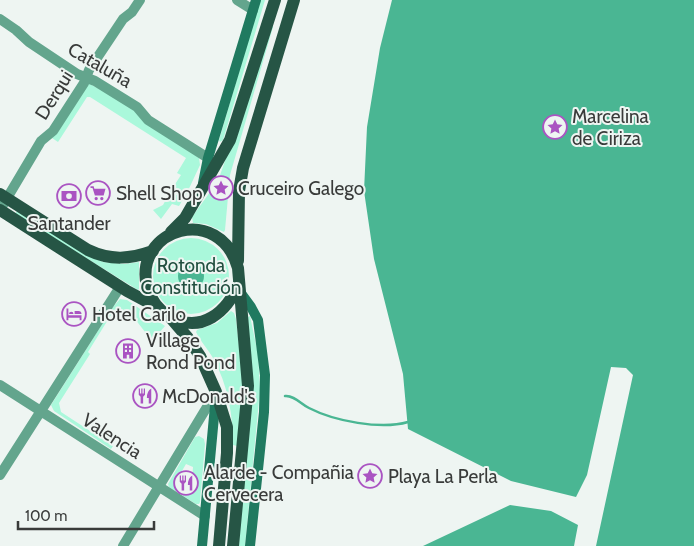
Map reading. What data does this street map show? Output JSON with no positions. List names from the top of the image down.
{
  "streets": {
    "street": ["Cataluña", "Derqui", "Valencia"]
  },
  "crossings": [
    ["Cataluña", "Derqui"]
  ],
  "parks": ["Rotonda Constitución"],
  "places": {
    "place": ["Marcelina de Ciriza", "Cruceiro Galego", "Playa La Perla"],
    "supermarket": ["Shell Shop"],
    "bank": ["Santander"],
    "hotel": ["Hotel Carilo"],
    "building": ["Village Rond Pond"],
    "restaurant": ["McDonald's", "Alarde - Compañia Cervecera"]
  },
  "scale_bar": "100 m"
}
